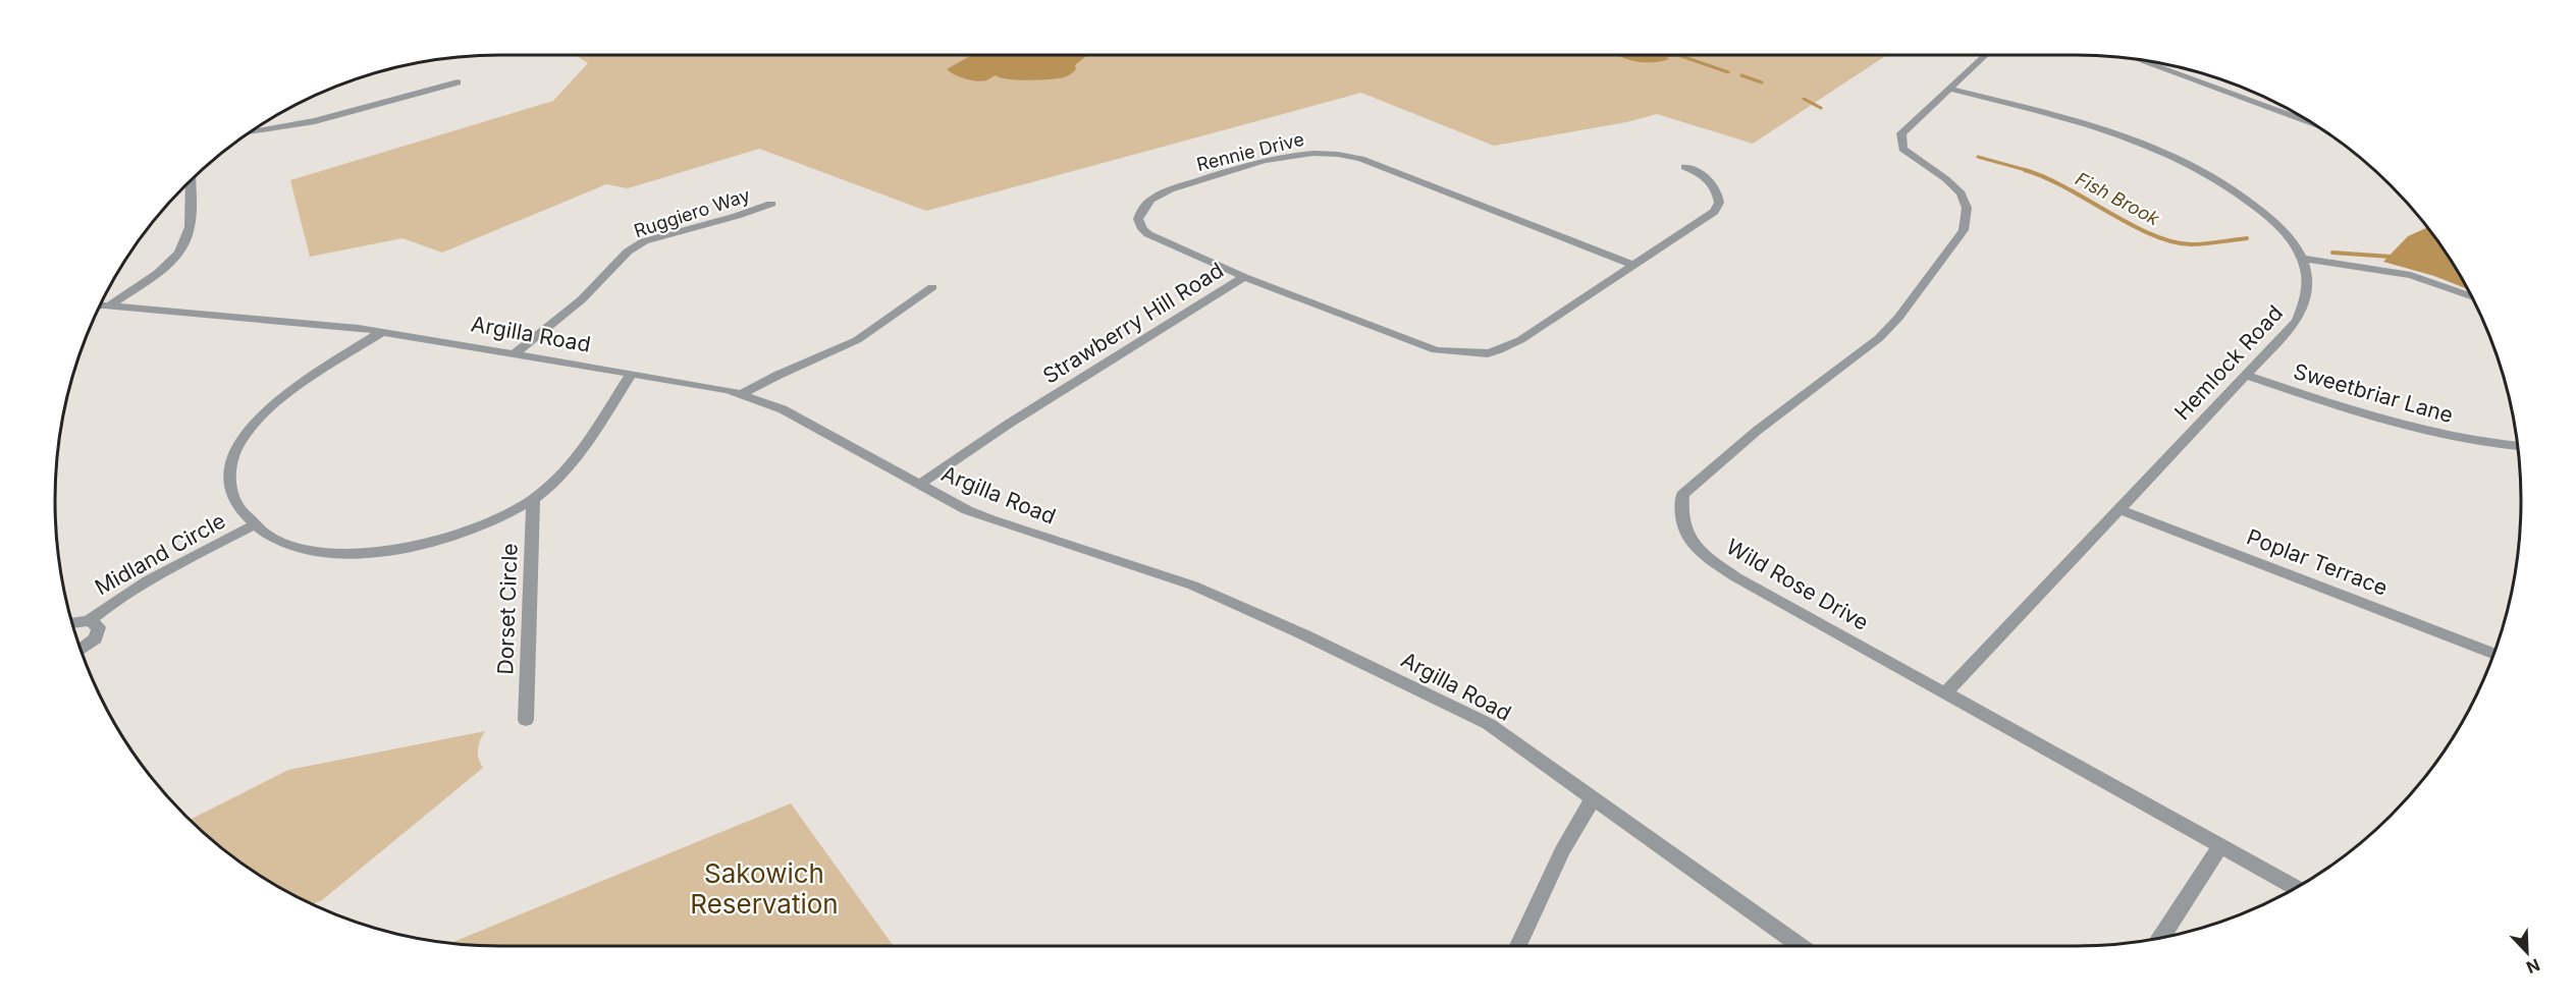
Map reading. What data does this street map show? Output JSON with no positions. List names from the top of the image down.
{
  "streets": {
    "street": [
      "Rennie Drive",
      "Ruggiero Way",
      "Strawberry Hill Road",
      "Argilla Road",
      "Hemlock Road",
      "Sweetbriar Lane",
      "Midland Circle",
      "Poplar Terrace",
      "Wild Rose Drive",
      "Dorset Circle"
    ]
  },
  "crossings": [
    ["Rennie Drive", "Strawberry Hill Road"],
    ["Ruggiero Way", "Argilla Road"],
    ["Strawberry Hill Road", "Argilla Road"],
    ["Hemlock Road", "Sweetbriar Lane"],
    ["Hemlock Road", "Poplar Terrace"],
    ["Hemlock Road", "Wild Rose Drive"]
  ],
  "water": ["Fish Brook"],
  "parks": ["Sakowich Reservation"],
  "north": "bottom right"
}
